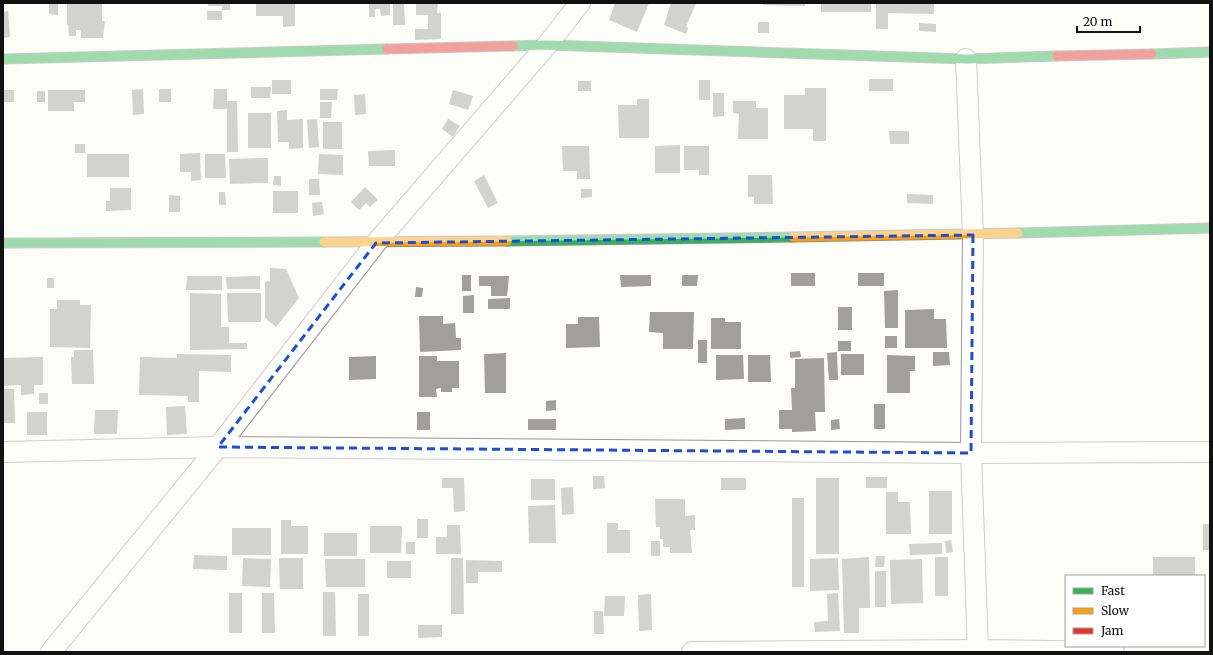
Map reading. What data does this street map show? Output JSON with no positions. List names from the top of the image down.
{
  "legend": ["Fast", "Slow", "Jam"],
  "scale_bar": "20 m"
}
